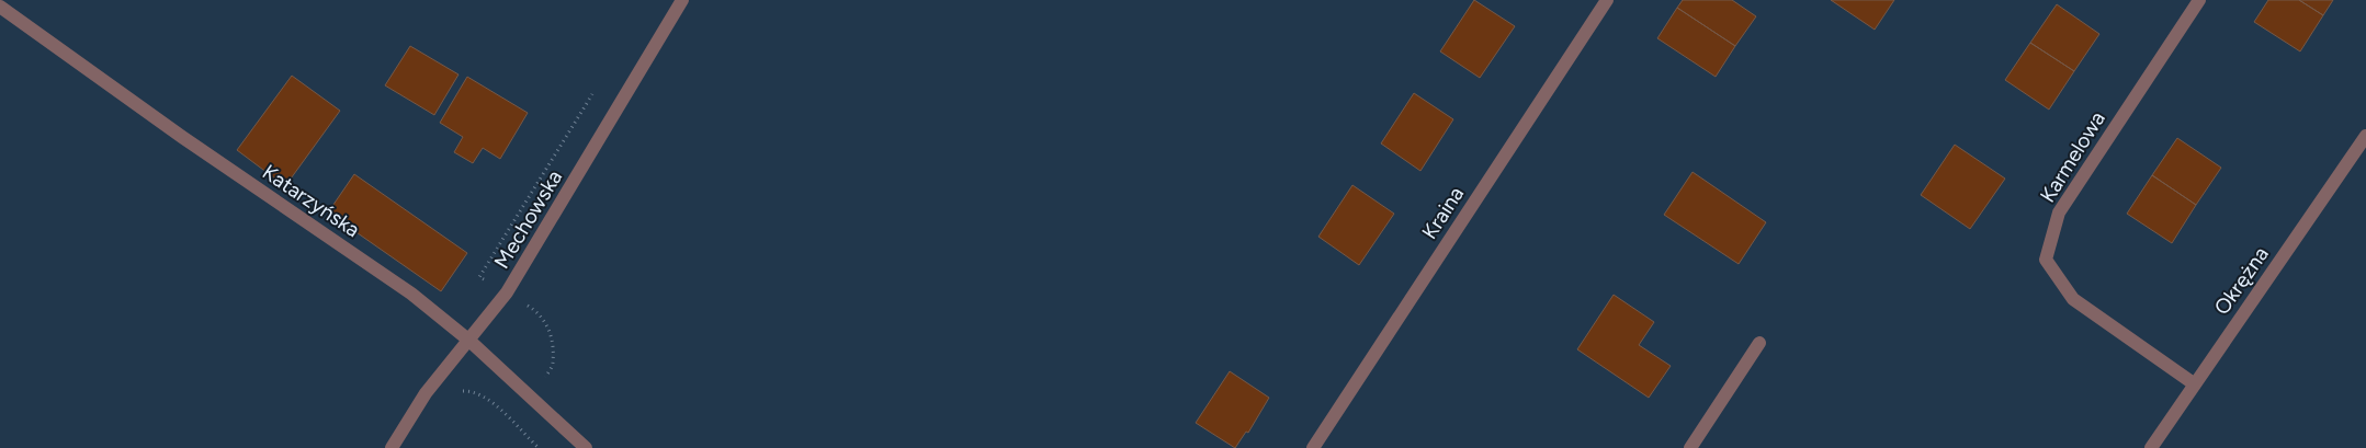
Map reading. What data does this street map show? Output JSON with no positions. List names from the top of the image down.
{
  "streets": {
    "street": [
      "Karmelowa",
      "Katarzyńska",
      "Kraina",
      "Mechowska",
      "Okrężna"
    ]
  },
  "crossings": [
    ["Karmelowa", "Okrężna"],
    ["Katarzyńska", "Mechowska"]
  ]
}
